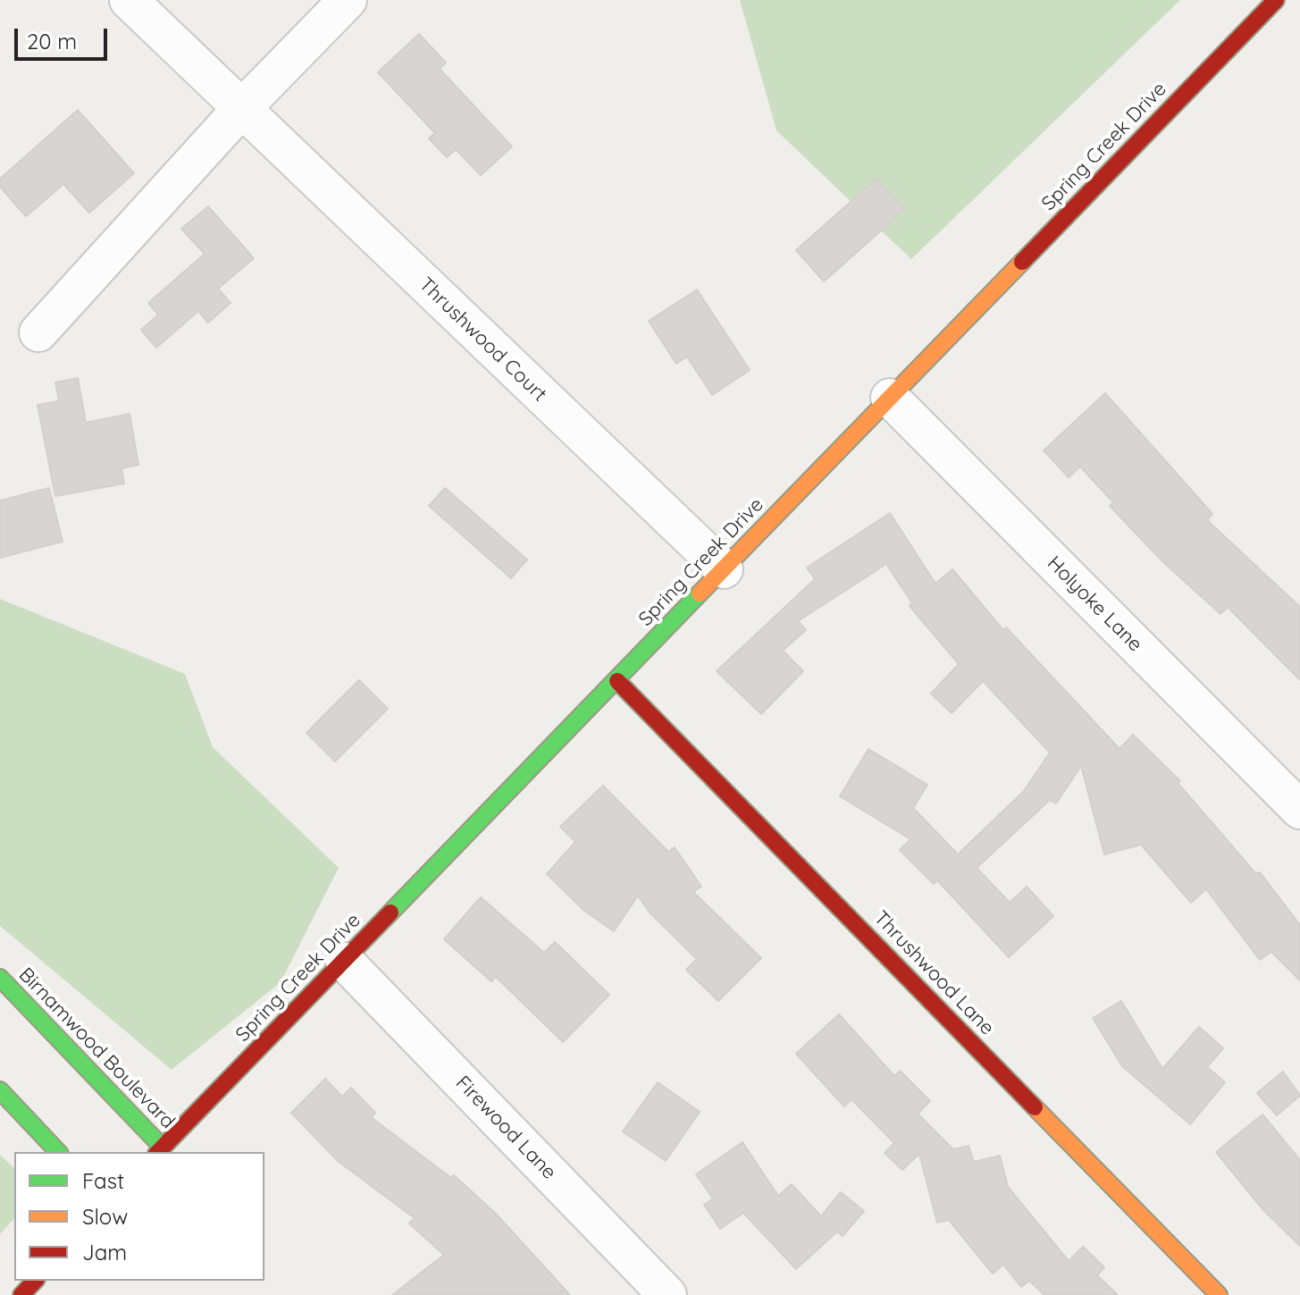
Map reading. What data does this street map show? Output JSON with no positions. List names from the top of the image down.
{
  "streets": {
    "street": [
      "Spring Creek Drive",
      "Thrushwood Court",
      "Holyoke Lane",
      "Thrushwood Lane",
      "Birnamwood Boulevard",
      "Firewood Lane"
    ]
  },
  "crossings": [
    ["Spring Creek Drive", "Thrushwood Court"],
    ["Spring Creek Drive", "Holyoke Lane"],
    ["Spring Creek Drive", "Thrushwood Lane"],
    ["Spring Creek Drive", "Birnamwood Boulevard"],
    ["Spring Creek Drive", "Firewood Lane"]
  ],
  "legend": ["Fast", "Slow", "Jam"],
  "scale_bar": "20 m"
}
